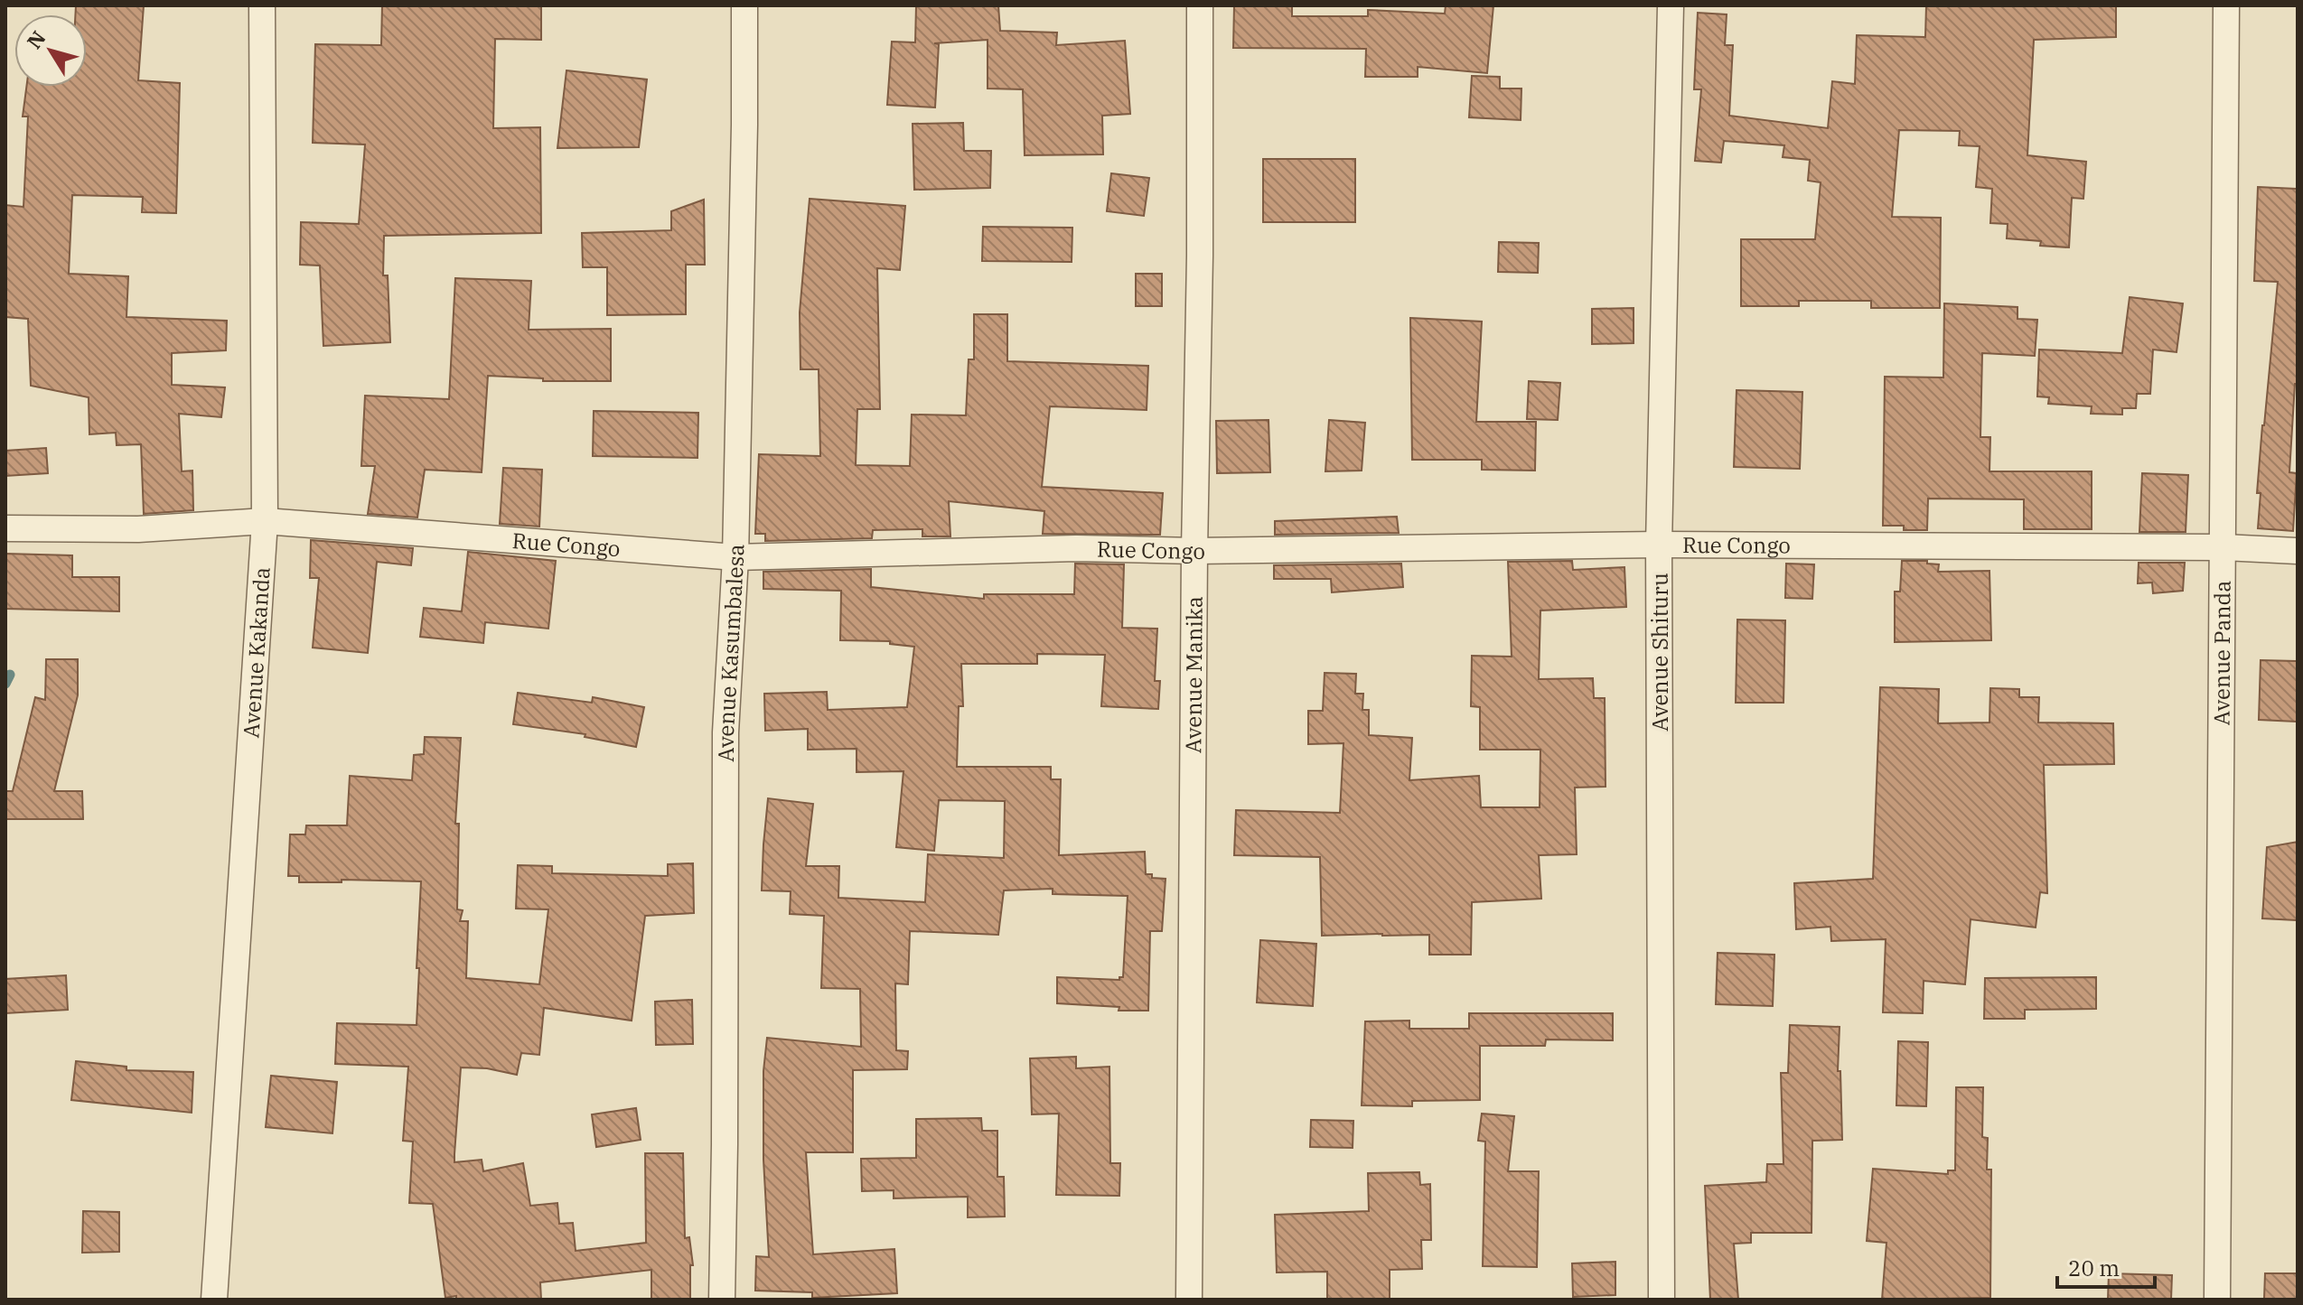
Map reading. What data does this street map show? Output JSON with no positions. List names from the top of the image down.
{
  "streets": {
    "street": [
      "Rue Congo",
      "Avenue Kasumbalesa",
      "Avenue Shituru",
      "Avenue Kakanda",
      "Avenue Panda",
      "Avenue Manika"
    ]
  },
  "crossings": [
    ["Rue Congo", "Avenue Kasumbalesa"],
    ["Rue Congo", "Avenue Shituru"],
    ["Rue Congo", "Avenue Kakanda"],
    ["Rue Congo", "Avenue Panda"],
    ["Rue Congo", "Avenue Manika"]
  ],
  "scale_bar": "20 m",
  "north": "top left"
}
